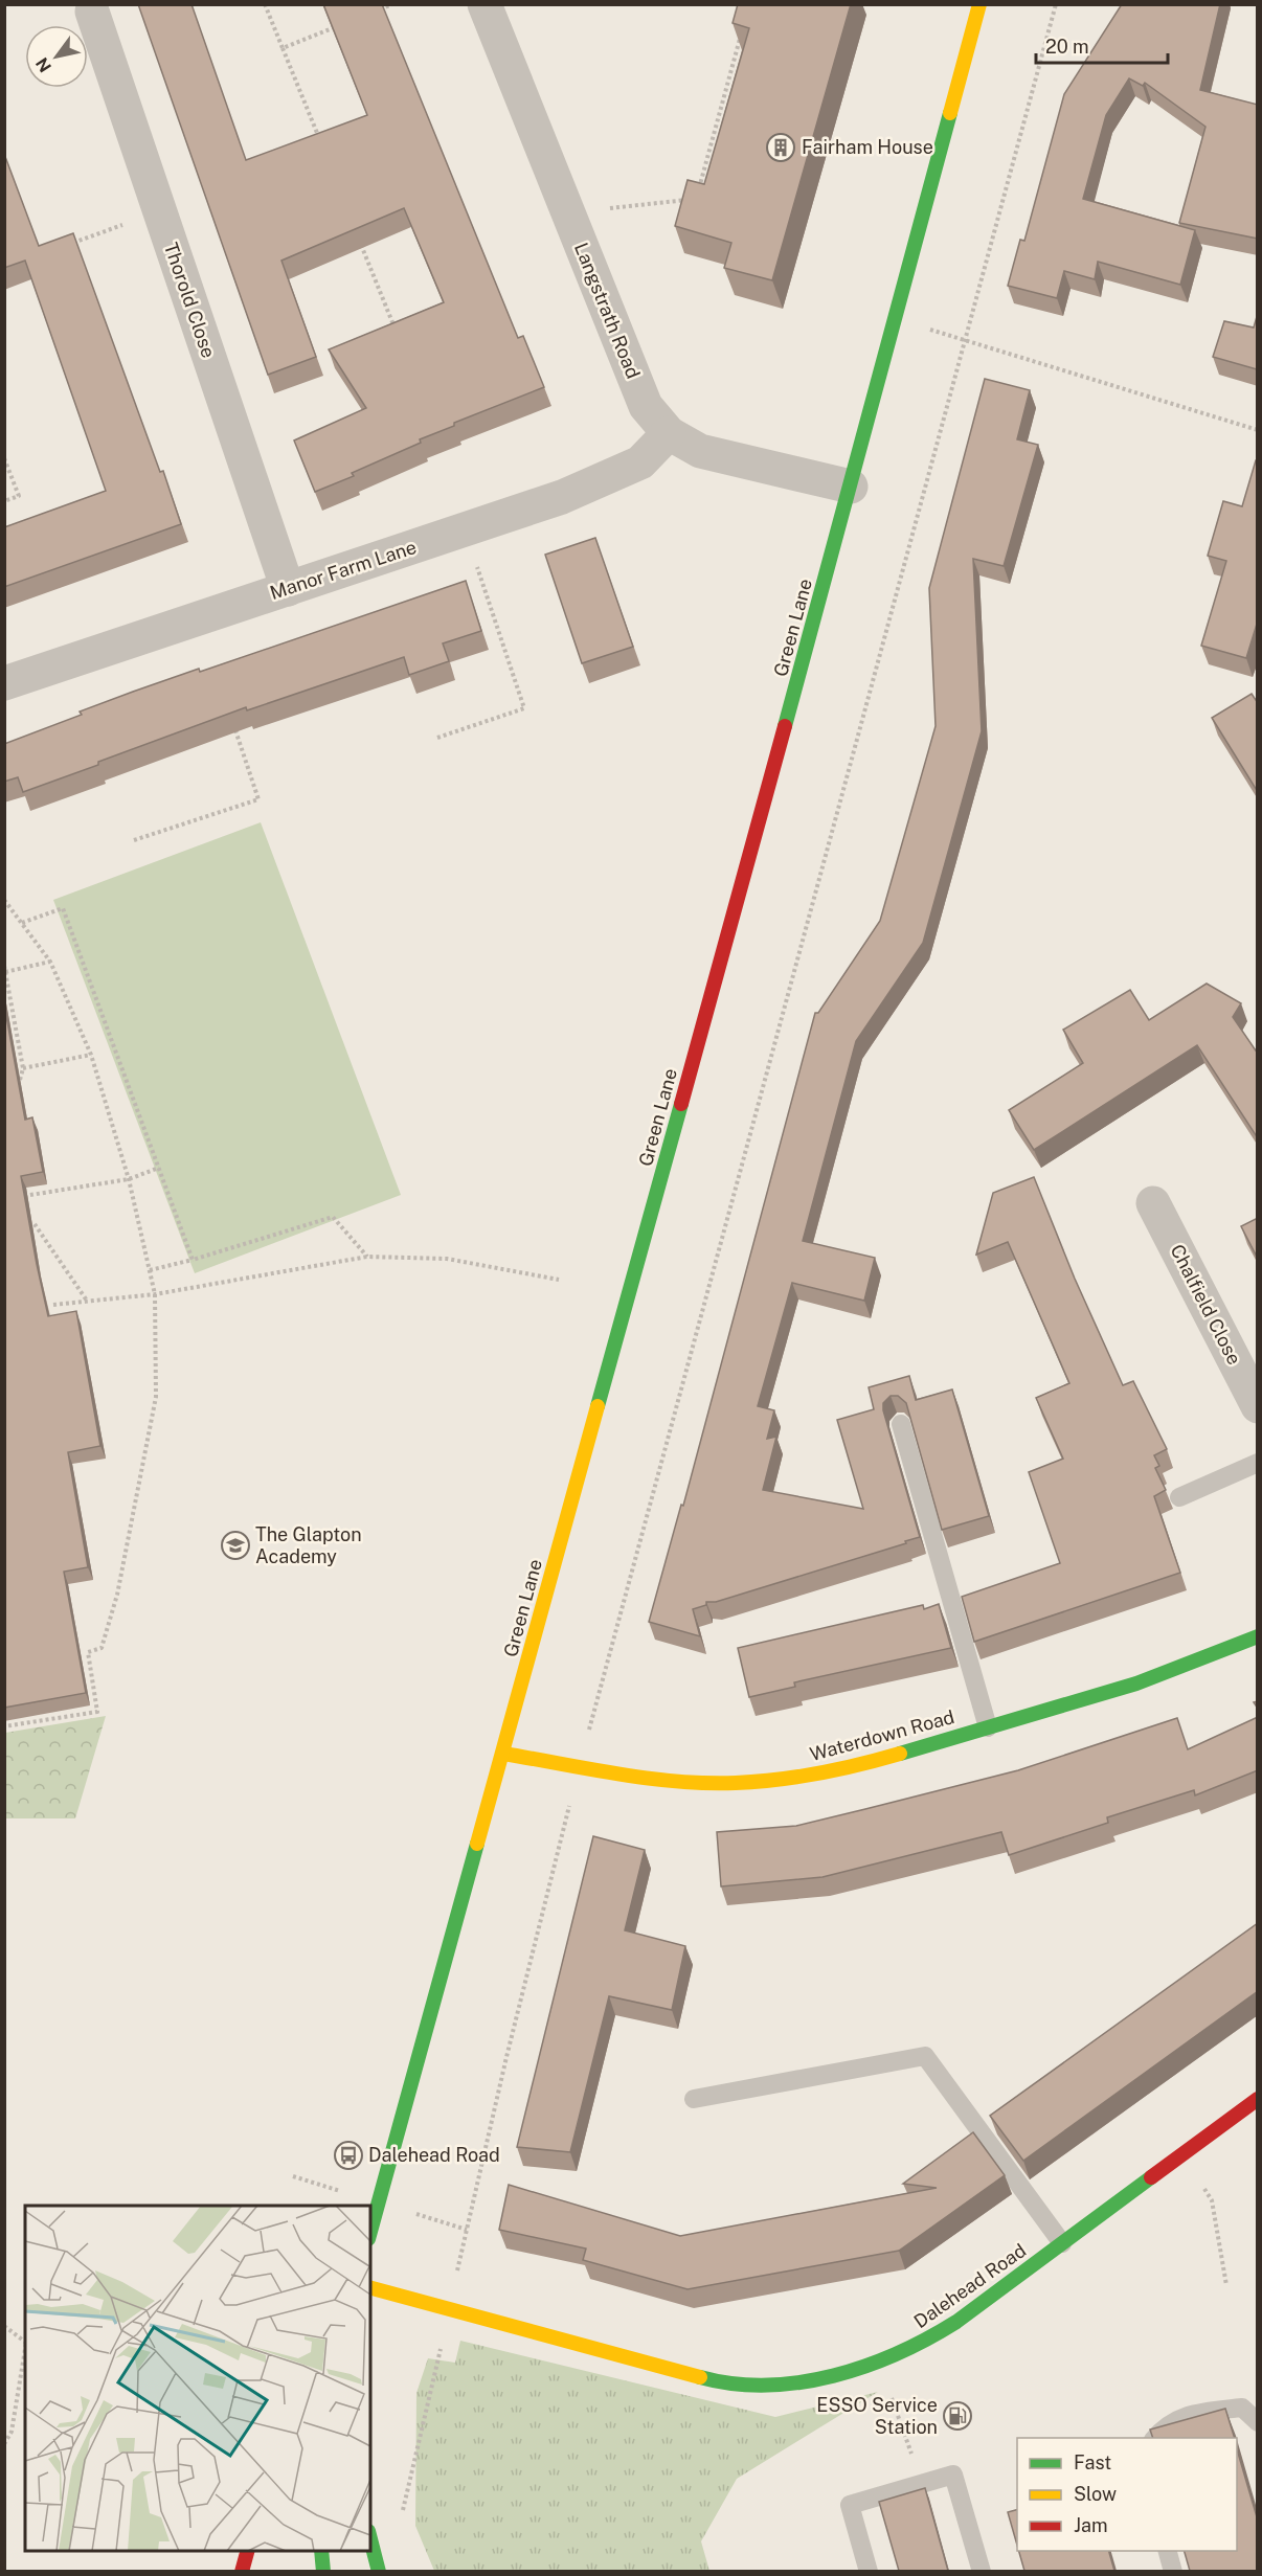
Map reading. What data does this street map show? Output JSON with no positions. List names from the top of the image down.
{
  "streets": {
    "street": [
      "Thorold Close",
      "Langstrath Road",
      "Manor Farm Lane",
      "Green Lane",
      "Chalfield Close",
      "Waterdown Road",
      "Dalehead Road"
    ]
  },
  "crossings": [
    ["Thorold Close", "Manor Farm Lane"],
    ["Langstrath Road", "Manor Farm Lane"],
    ["Langstrath Road", "Green Lane"],
    ["Green Lane", "Waterdown Road"]
  ],
  "places": {
    "building": ["Fairham House"],
    "school or university": ["The Glapton Academy"],
    "bus stop": ["Dalehead Road"],
    "fuel station": ["ESSO Service Station"]
  },
  "legend": ["Fast", "Slow", "Jam"],
  "scale_bar": "20 m",
  "north": "bottom left"
}
